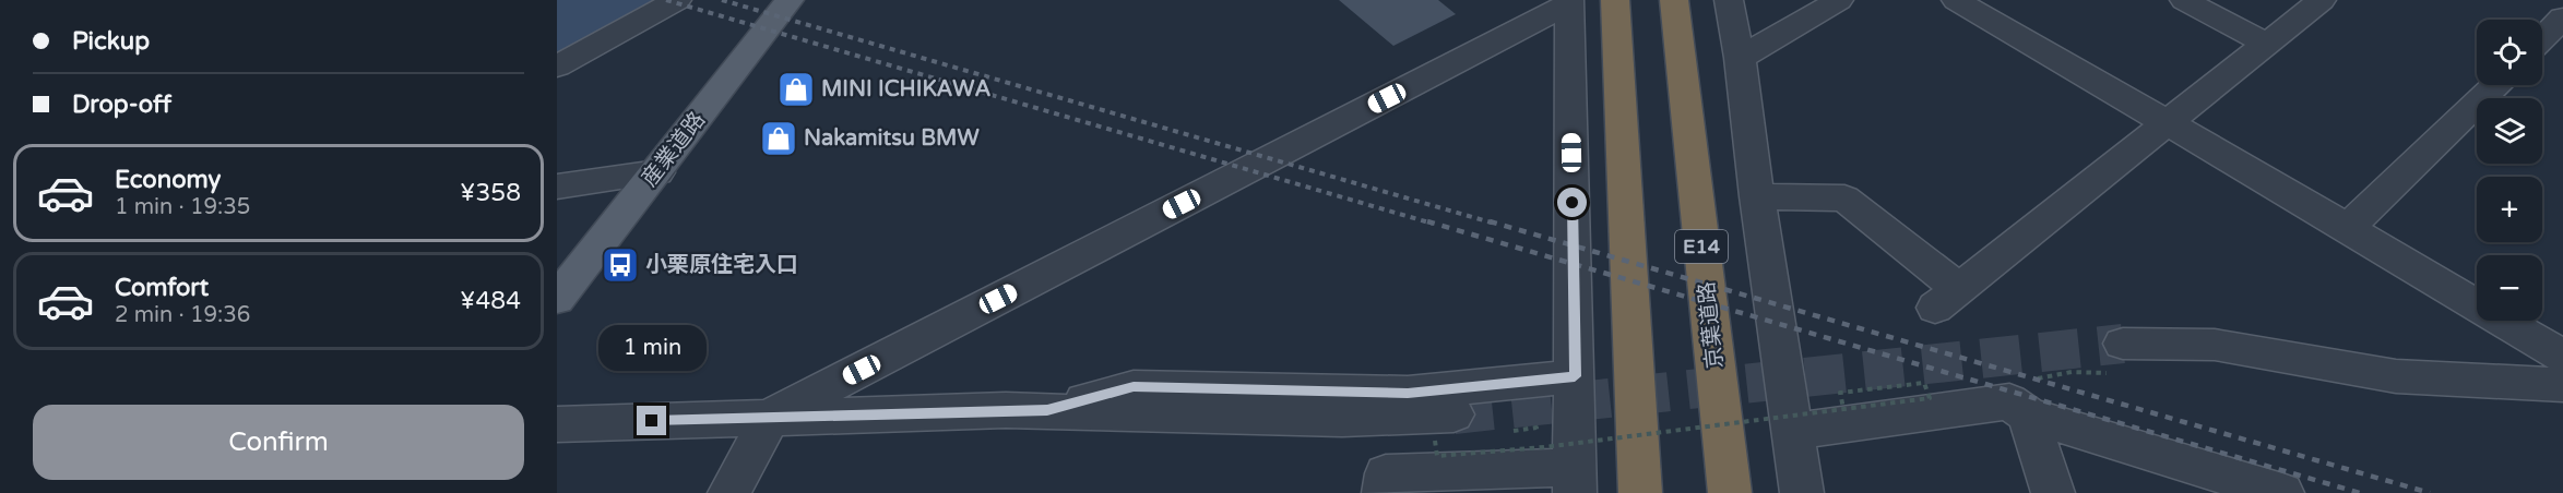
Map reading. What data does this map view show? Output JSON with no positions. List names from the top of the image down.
{
  "streets": {
    "highway": ["E14", "京葉道路"],
    "main road": ["産業道路"]
  },
  "places": {
    "shop": ["MINI ICHIKAWA", "Nakamitsu BMW"],
    "bus stop": ["小栗原住宅入口"]
  },
  "page": {
    "banner": ["Pickup", "Drop-off"],
    "map_buttons": ["+", "−"],
    "list": [
      {
        "name": "Economy",
        "note": "1 min · 19:35",
        "value": "¥358"
      },
      {
        "name": "Comfort",
        "note": "2 min · 19:36",
        "value": "¥484"
      }
    ],
    "bubble": "1 min",
    "buttons": "Confirm"
  }
}
